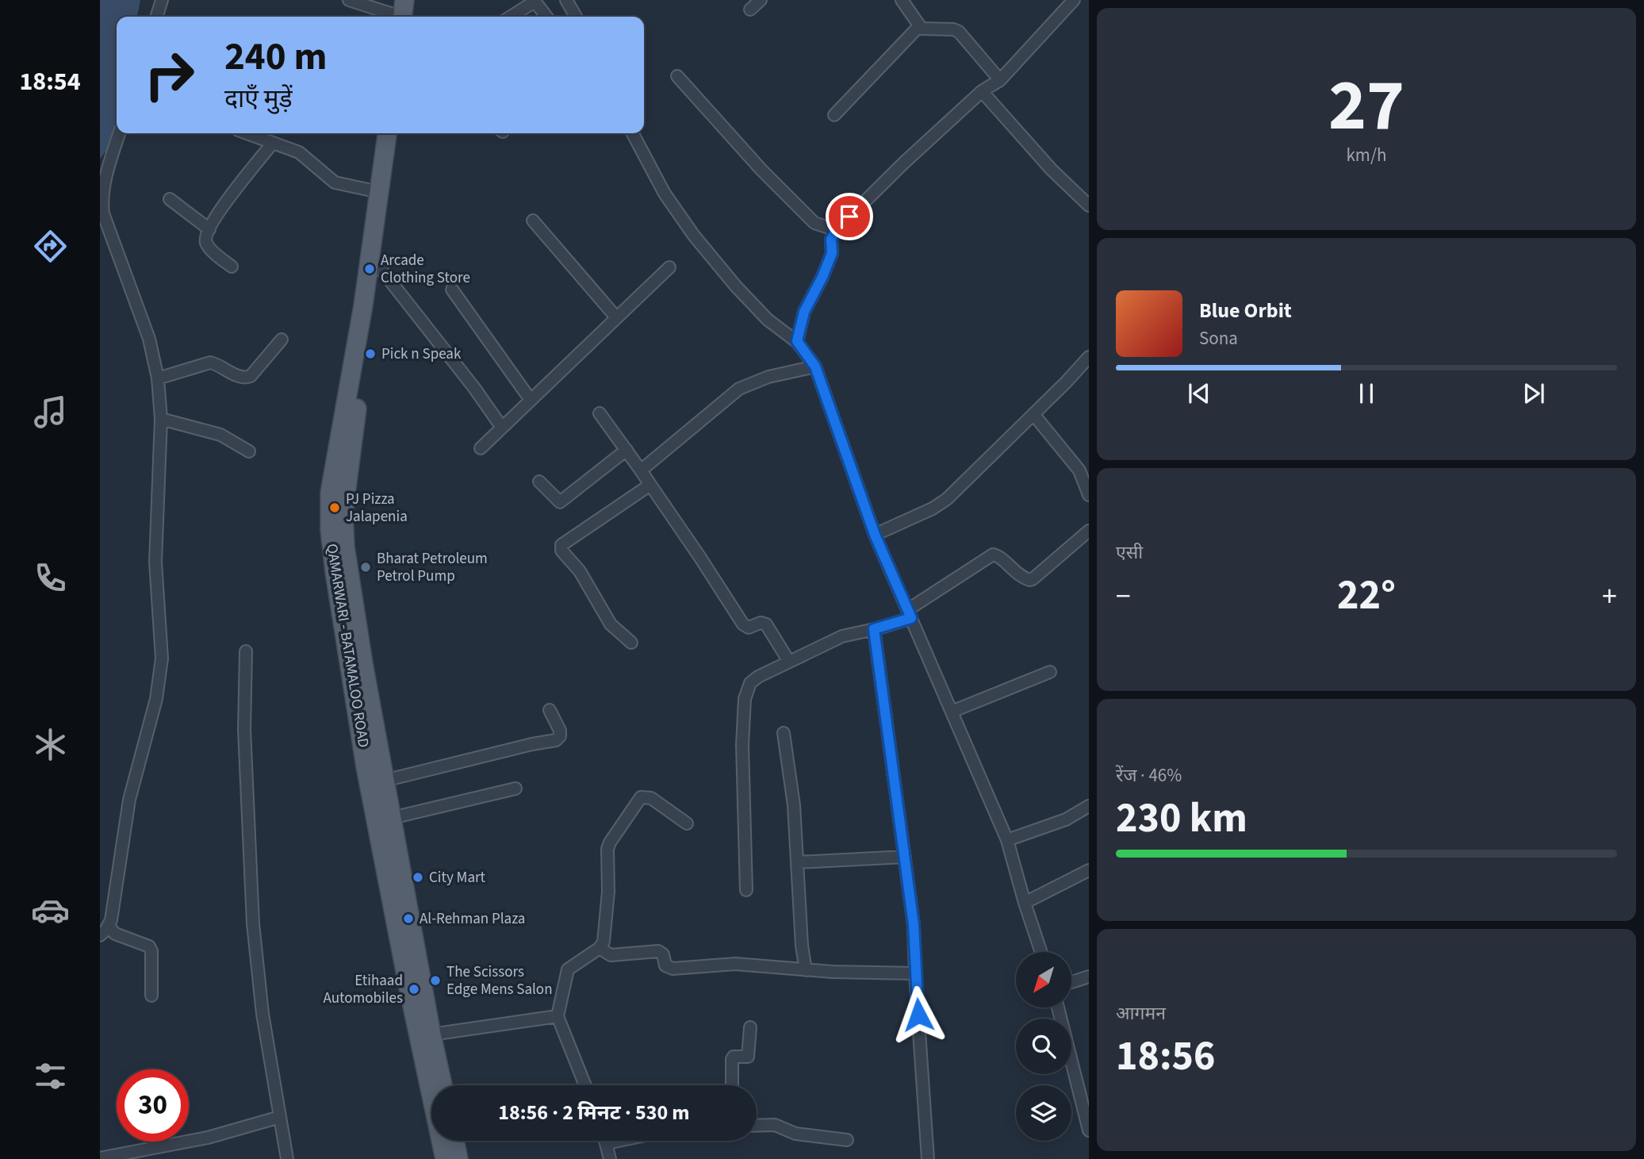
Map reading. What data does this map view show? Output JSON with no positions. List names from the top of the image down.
{
  "streets": {
    "main road": ["QAMARWARI - BATAMALOO ROAD"]
  },
  "places": [
    "Arcade Clothing Store",
    "Pick n Speak",
    "PJ Pizza Jalapenia",
    "Bharat Petroleum Petrol Pump",
    "City Mart",
    "Al-Rehman Plaza",
    "The Scissors Edge Mens Salon",
    "Etihaad Automobiles"
  ],
  "north": "bottom left",
  "page": {
    "tabs": "18:54",
    "tile": [
      ["27", "km/h"],
      "एसी",
      ["रेंज · 46%", "230 km"],
      ["आगमन", "18:56"]
    ],
    "turn": ["240 m", "दाएँ मुड़ें"],
    "song": ["Blue Orbit", "Sona"],
    "heat": ["−", "22°", "+"],
    "limit": "30",
    "trip": "18:56 · 2 मिनट · 530 m"
  }
}
